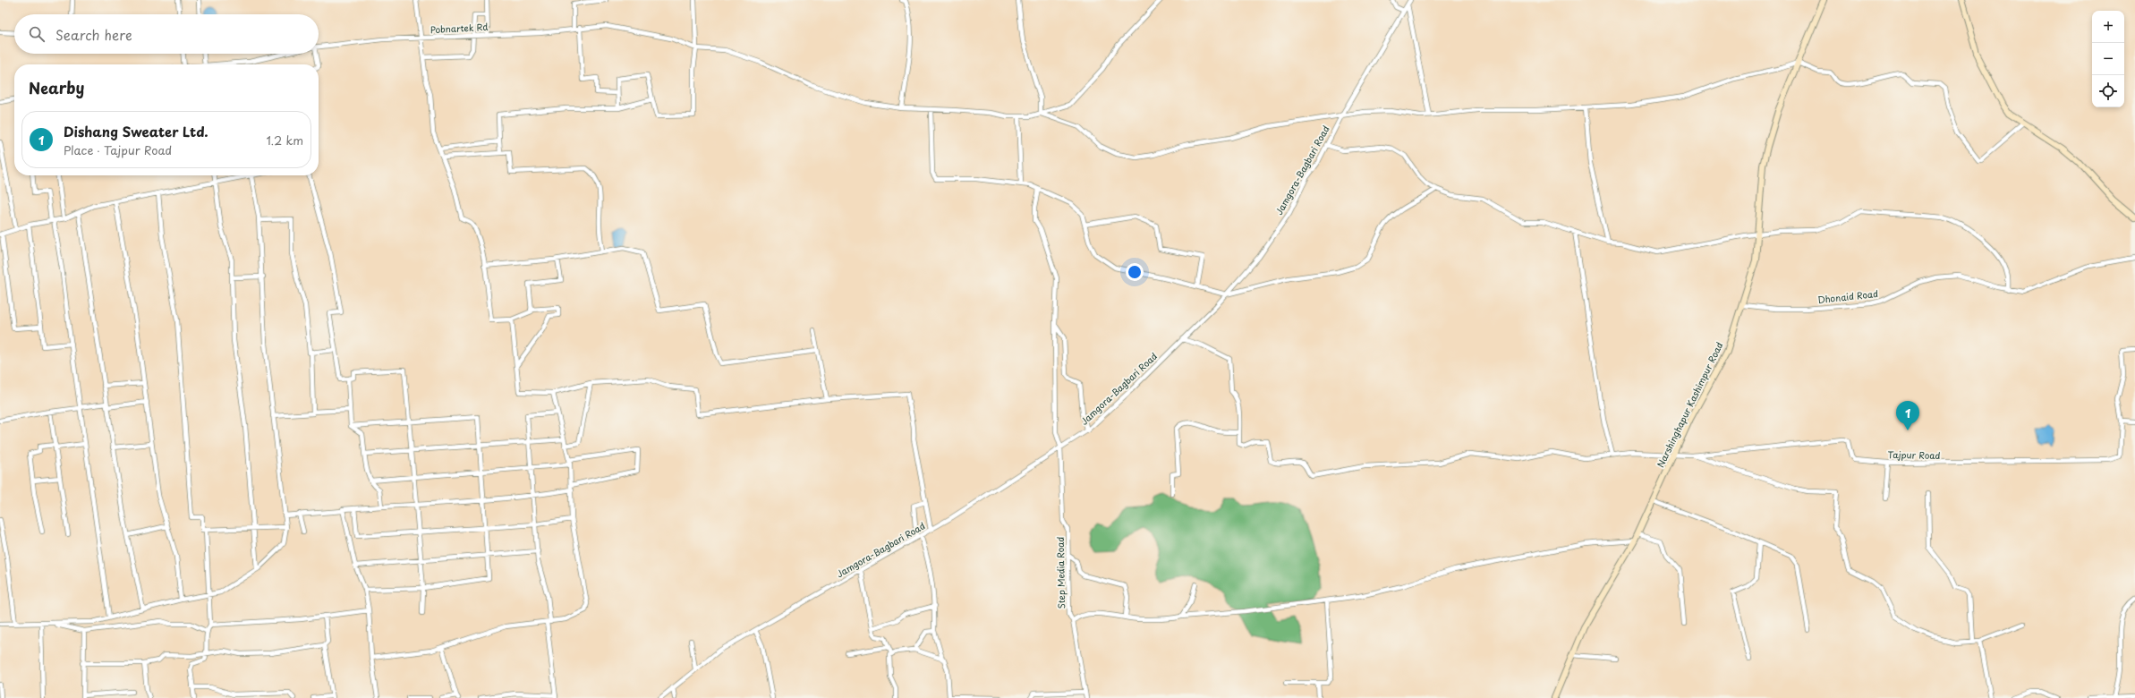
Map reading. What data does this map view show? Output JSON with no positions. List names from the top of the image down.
{
  "streets": {
    "street": [
      "Pobnartek Rd",
      "Jamgora-Bagbari Road",
      "Dhonaid Road",
      "Narshinghapur Kashimpur Road",
      "Tajpur Road",
      "Step Media Road"
    ]
  },
  "crossings": [
    ["Jamgora-Bagbari Road", "Step Media Road"],
    ["Dhonaid Road", "Narshinghapur Kashimpur Road"],
    ["Narshinghapur Kashimpur Road", "Tajpur Road"]
  ],
  "page": {
    "map_buttons": ["+", "−"],
    "search": "Search here",
    "heading": "Nearby",
    "list": [
      {
        "mark": "1",
        "name": "Dishang Sweater Ltd.",
        "note": "Place · Tajpur Road",
        "value": "1.2 km"
      }
    ],
    "pins": "1"
  }
}
